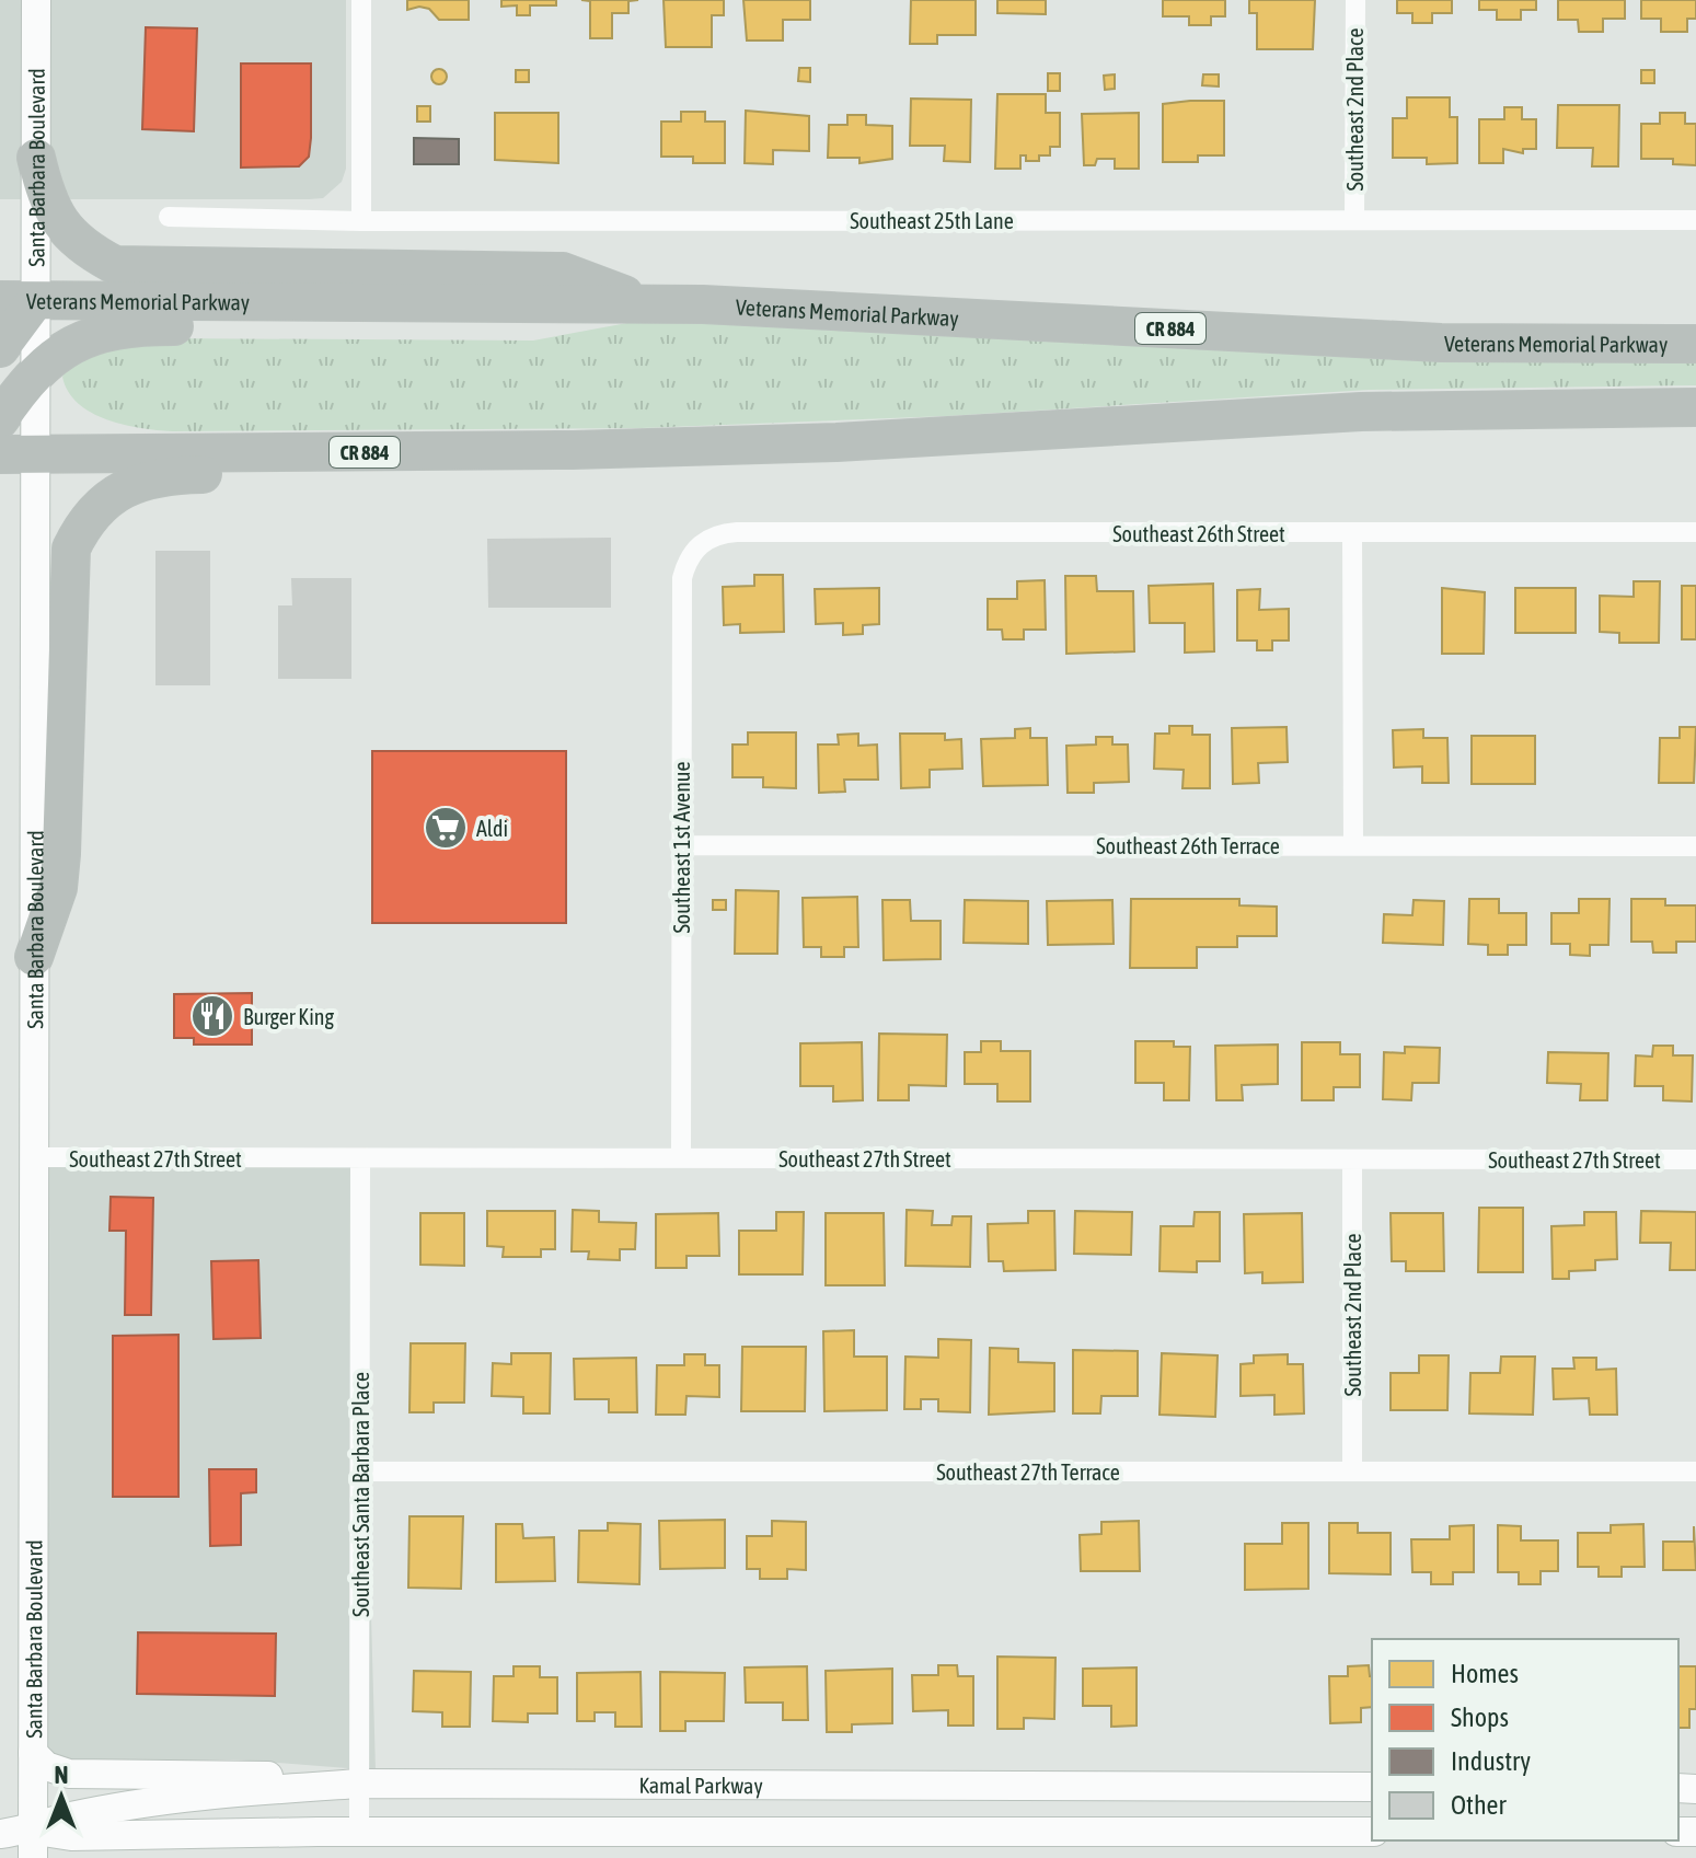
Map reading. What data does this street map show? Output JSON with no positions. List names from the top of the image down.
{
  "streets": {
    "highway": ["Veterans Memorial Parkway", "CR 884"],
    "street": [
      "Southeast 2nd Place",
      "Santa Barbara Boulevard",
      "Southeast 25th Lane",
      "Southeast 26th Street",
      "Southeast 26th Terrace",
      "Southeast 1st Avenue",
      "Southeast 27th Street",
      "Southeast 27th Terrace",
      "Southeast Santa Barbara Place",
      "Kamal Parkway"
    ]
  },
  "crossings": [
    ["Southeast 2nd Place", "Southeast 25th Lane"],
    ["Southeast 2nd Place", "Southeast 27th Street"],
    ["Southeast 2nd Place", "Southeast 27th Terrace"],
    ["Santa Barbara Boulevard", "Veterans Memorial Parkway"],
    ["Santa Barbara Boulevard", "CR 884"],
    ["Santa Barbara Boulevard", "Southeast 27th Street"],
    ["Santa Barbara Boulevard", "Kamal Parkway"],
    ["Southeast 26th Street", "Southeast 1st Avenue"],
    ["Southeast 26th Terrace", "Southeast 1st Avenue"],
    ["Southeast 1st Avenue", "Southeast 27th Street"],
    ["Southeast 27th Street", "Southeast Santa Barbara Place"],
    ["Southeast 27th Terrace", "Southeast Santa Barbara Place"],
    ["Southeast Santa Barbara Place", "Kamal Parkway"]
  ],
  "places": {
    "supermarket": ["Aldi"],
    "restaurant": ["Burger King"]
  },
  "legend": [
    "Homes",
    "Shops",
    "Industry",
    "Other"
  ],
  "north": "top"
}
